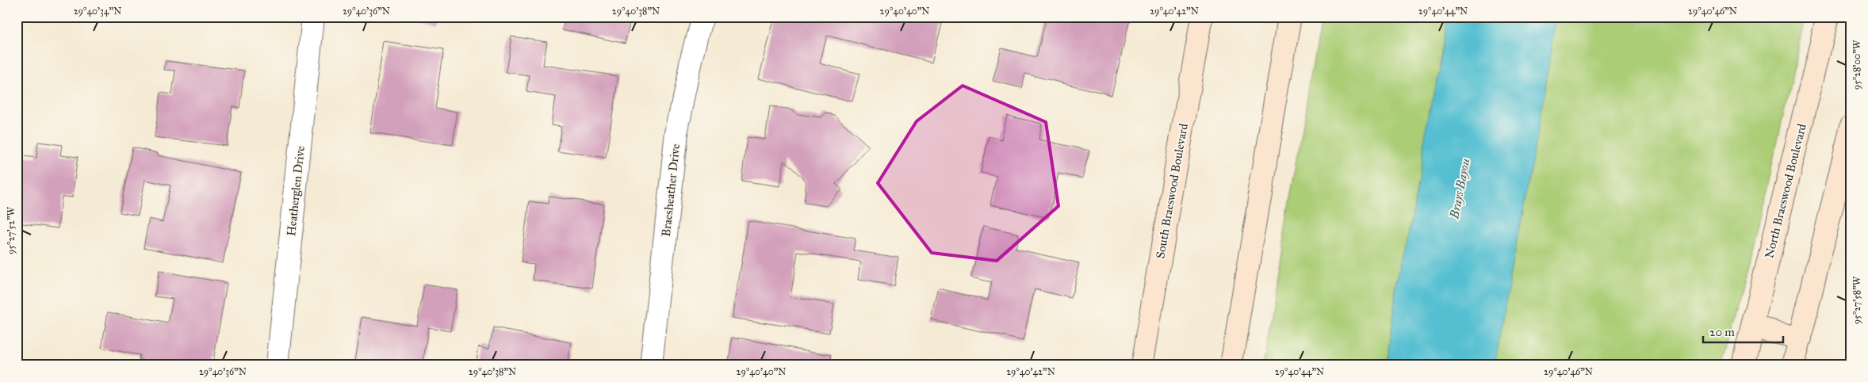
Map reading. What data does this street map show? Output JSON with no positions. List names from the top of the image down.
{
  "streets": {
    "main road": ["South Braeswood Boulevard", "North Braeswood Boulevard"],
    "street": ["Braesheather Drive", "Heatherglen Drive"]
  },
  "water": ["Brays Bayou"],
  "scale_bar": "20 m",
  "coordinates": [
    "29°40'34\"N",
    "29°40'36\"N",
    "29°40'38\"N",
    "29°40'40\"N",
    "29°40'42\"N",
    "29°40'44\"N",
    "29°40'46\"N",
    "95°28'00\"W",
    "95°27'52\"W",
    "95°27'58\"W"
  ]
}
